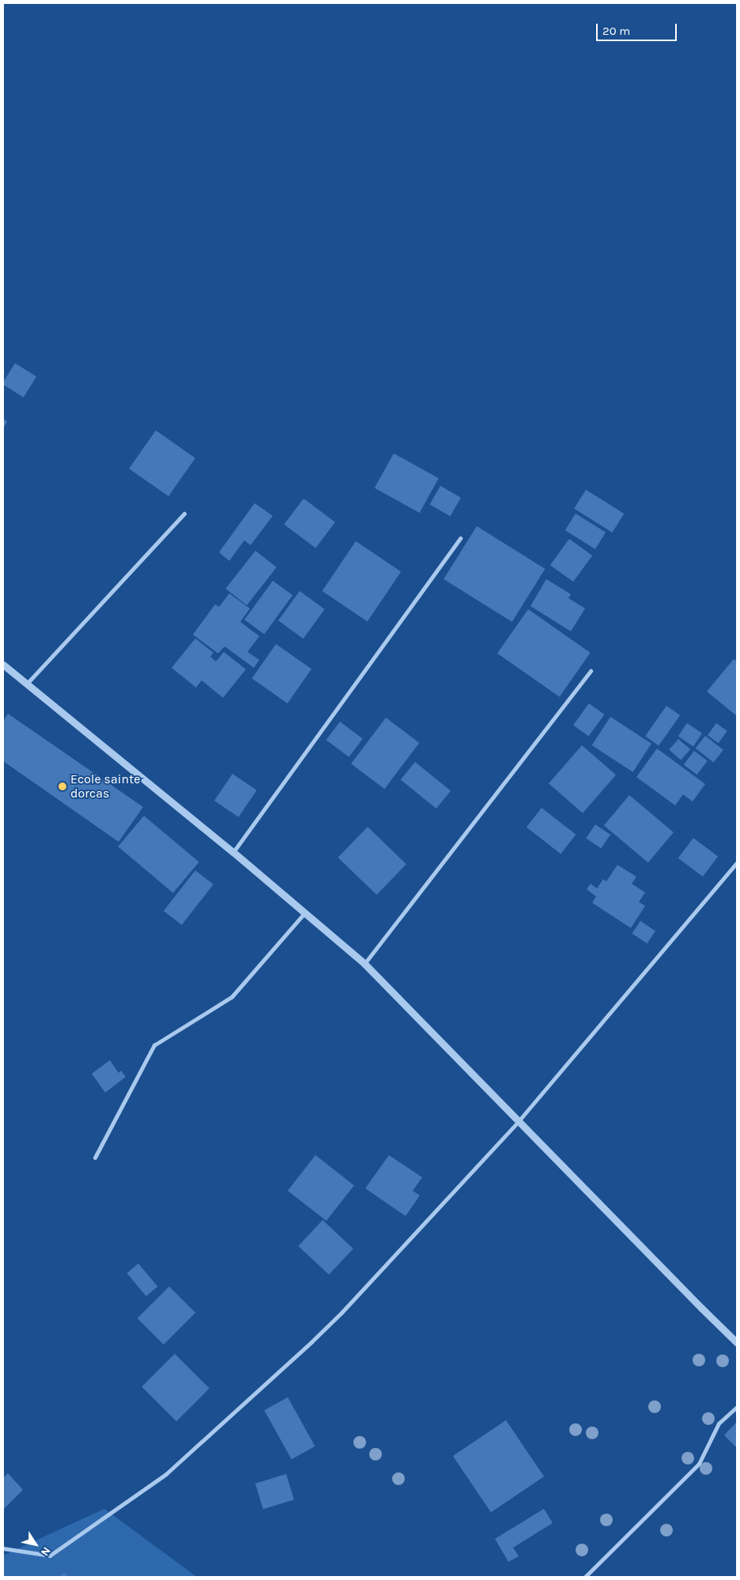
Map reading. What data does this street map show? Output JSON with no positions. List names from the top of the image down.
{
  "places": ["Ecole sainte dorcas"],
  "scale_bar": "20 m",
  "north": "bottom right"
}
